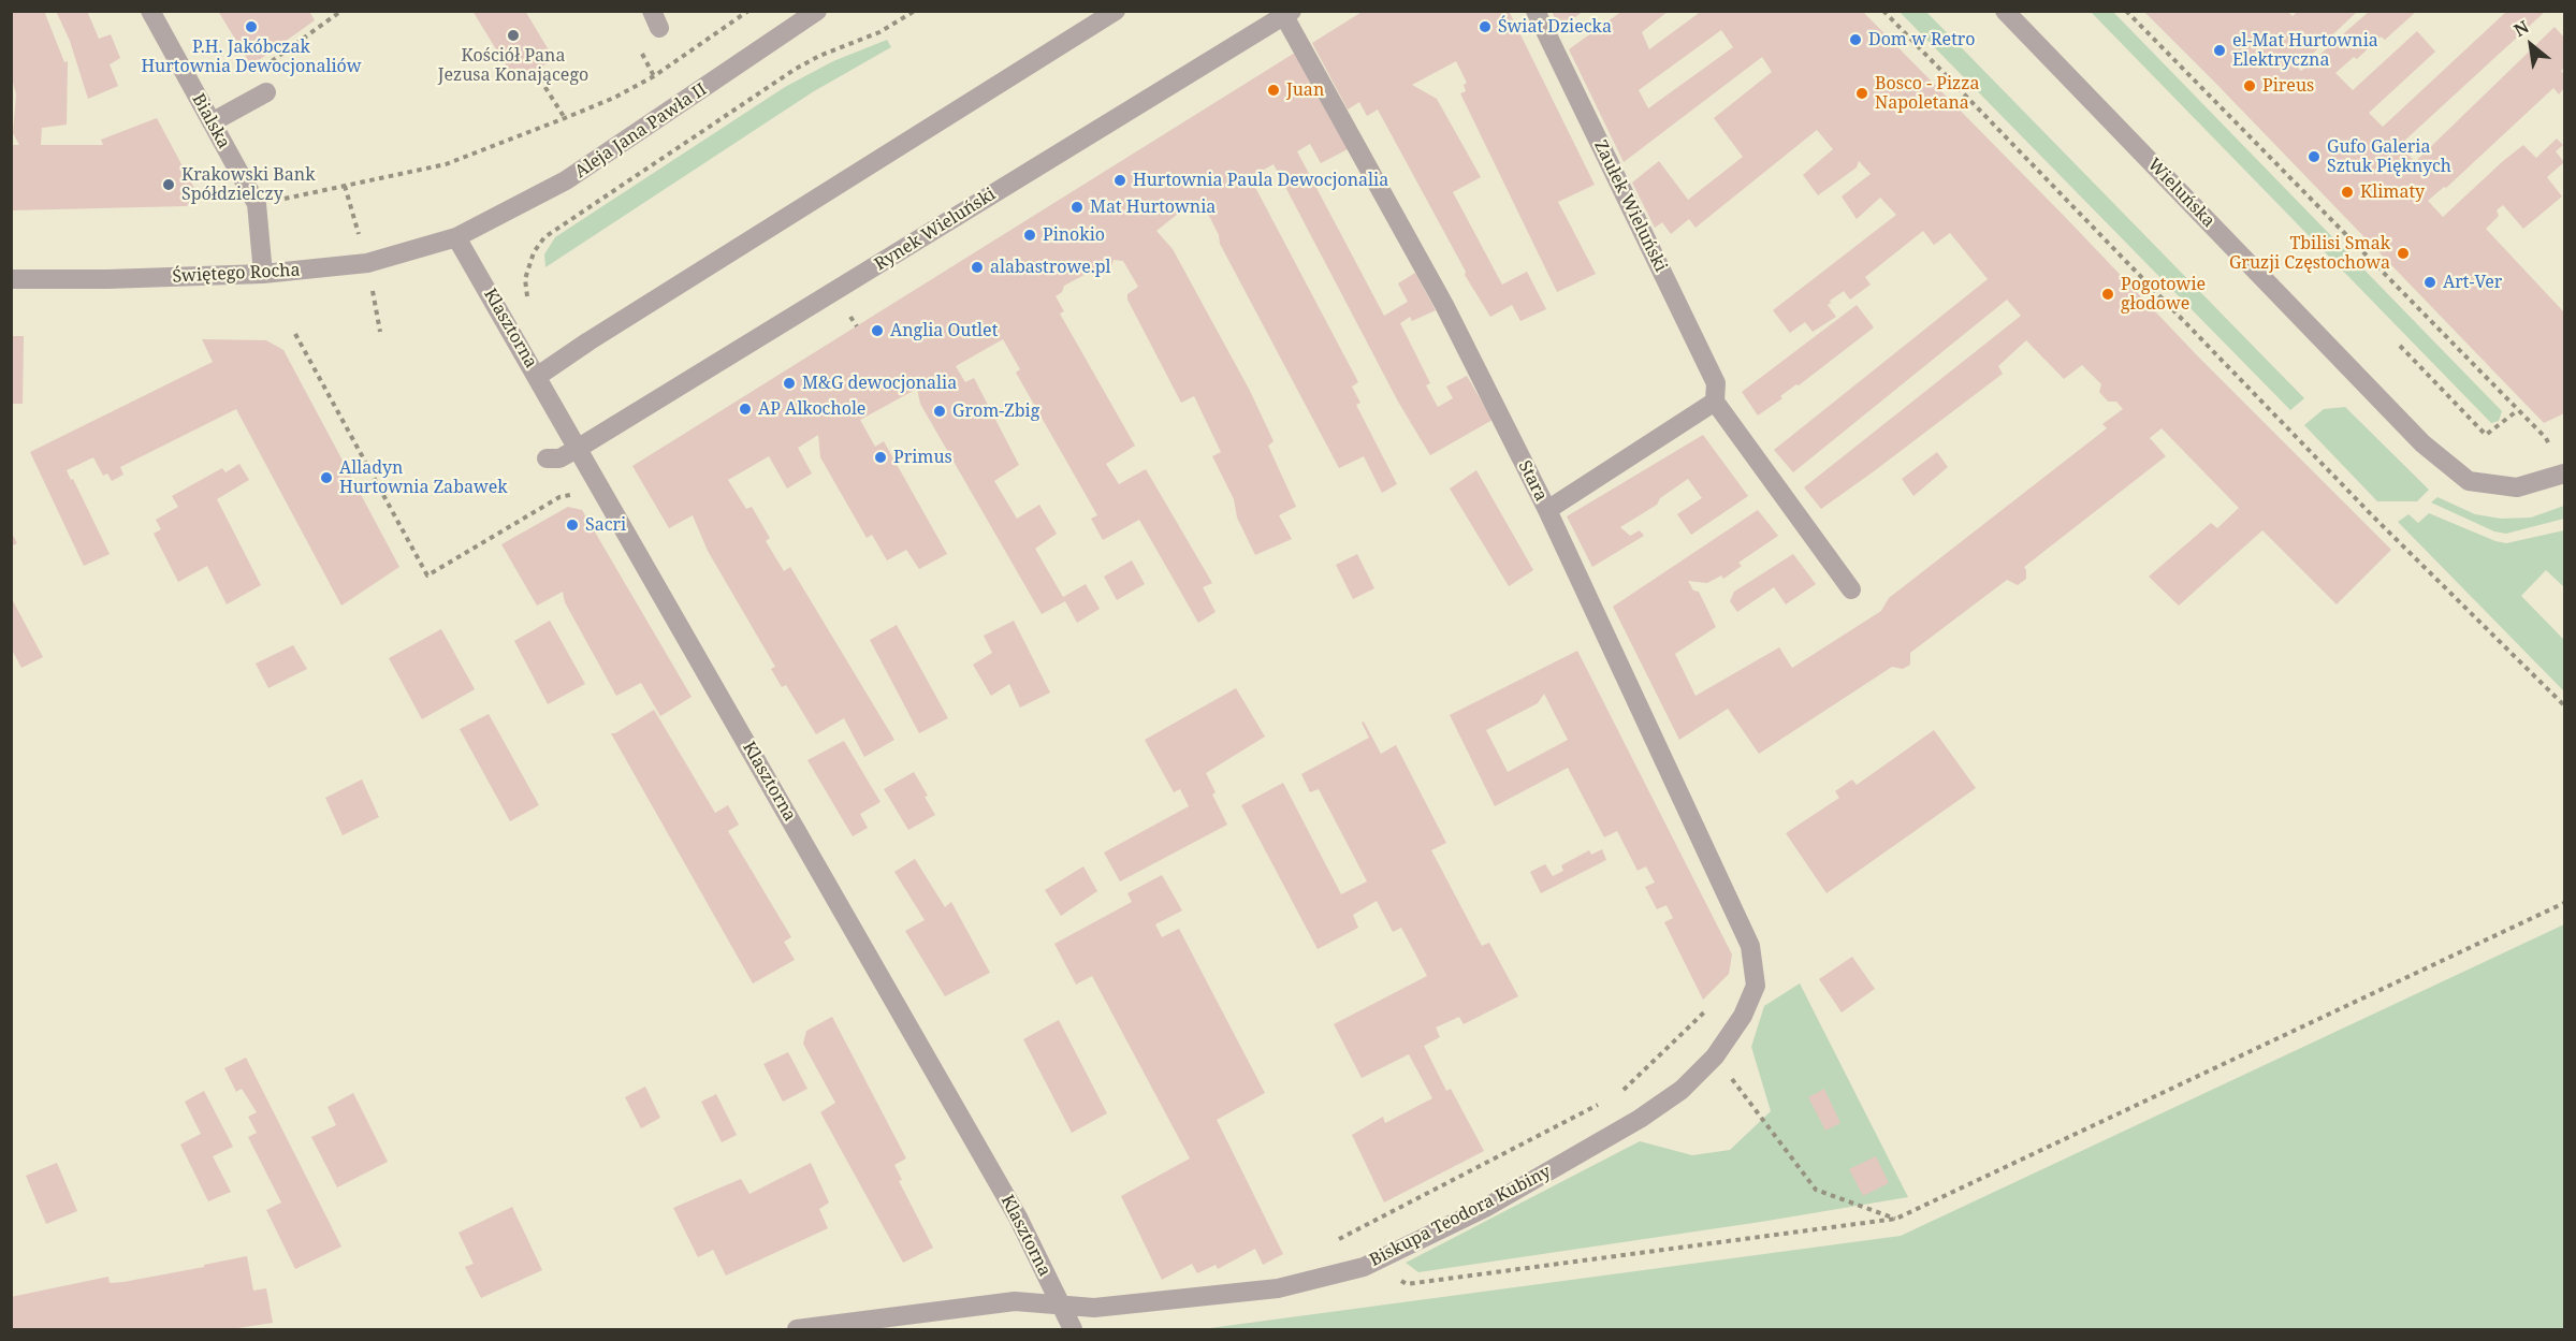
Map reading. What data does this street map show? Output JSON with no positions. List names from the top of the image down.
{
  "streets": {
    "street": [
      "Bialska",
      "Aleja Jana Pawła II",
      "Wieluńska",
      "Zaułek Wieluński",
      "Rynek Wieluński",
      "Świętego Rocha",
      "Klasztorna",
      "Stara",
      "Biskupa Teodora Kubiny"
    ]
  },
  "crossings": [
    ["Bialska", "Świętego Rocha"],
    ["Aleja Jana Pawła II", "Świętego Rocha"],
    ["Aleja Jana Pawła II", "Klasztorna"],
    ["Rynek Wieluński", "Klasztorna"],
    ["Rynek Wieluński", "Stara"],
    ["Świętego Rocha", "Klasztorna"],
    ["Klasztorna", "Biskupa Teodora Kubiny"],
    ["Stara", "Biskupa Teodora Kubiny"]
  ],
  "places": [
    "P.H. Jakóbczak Hurtownia Dewocjonaliów",
    "Świat Dziecka",
    "Kościół Pana Jezusa Konającego",
    "Dom w Retro",
    "el-Mat Hurtownia Elektryczna",
    "Pireus",
    "Juan",
    "Bosco - Pizza Napoletana",
    "Gufo Galeria Sztuk Pięknych",
    "Hurtownia Paula Dewocjonalia",
    "Krakowski Bank Spółdzielczy",
    "Klimaty",
    "Mat Hurtownia",
    "Pinokio",
    "Tbilisi Smak Gruzji Częstochowa",
    "alabastrowe.pl",
    "Art-Ver",
    "Pogotowie głodowe",
    "Anglia Outlet",
    "M&G dewocjonalia",
    "AP Alkochole",
    "Grom-Zbig",
    "Primus",
    "Alladyn Hurtownia Zabawek",
    "Sacri"
  ],
  "north": "top left"
}
